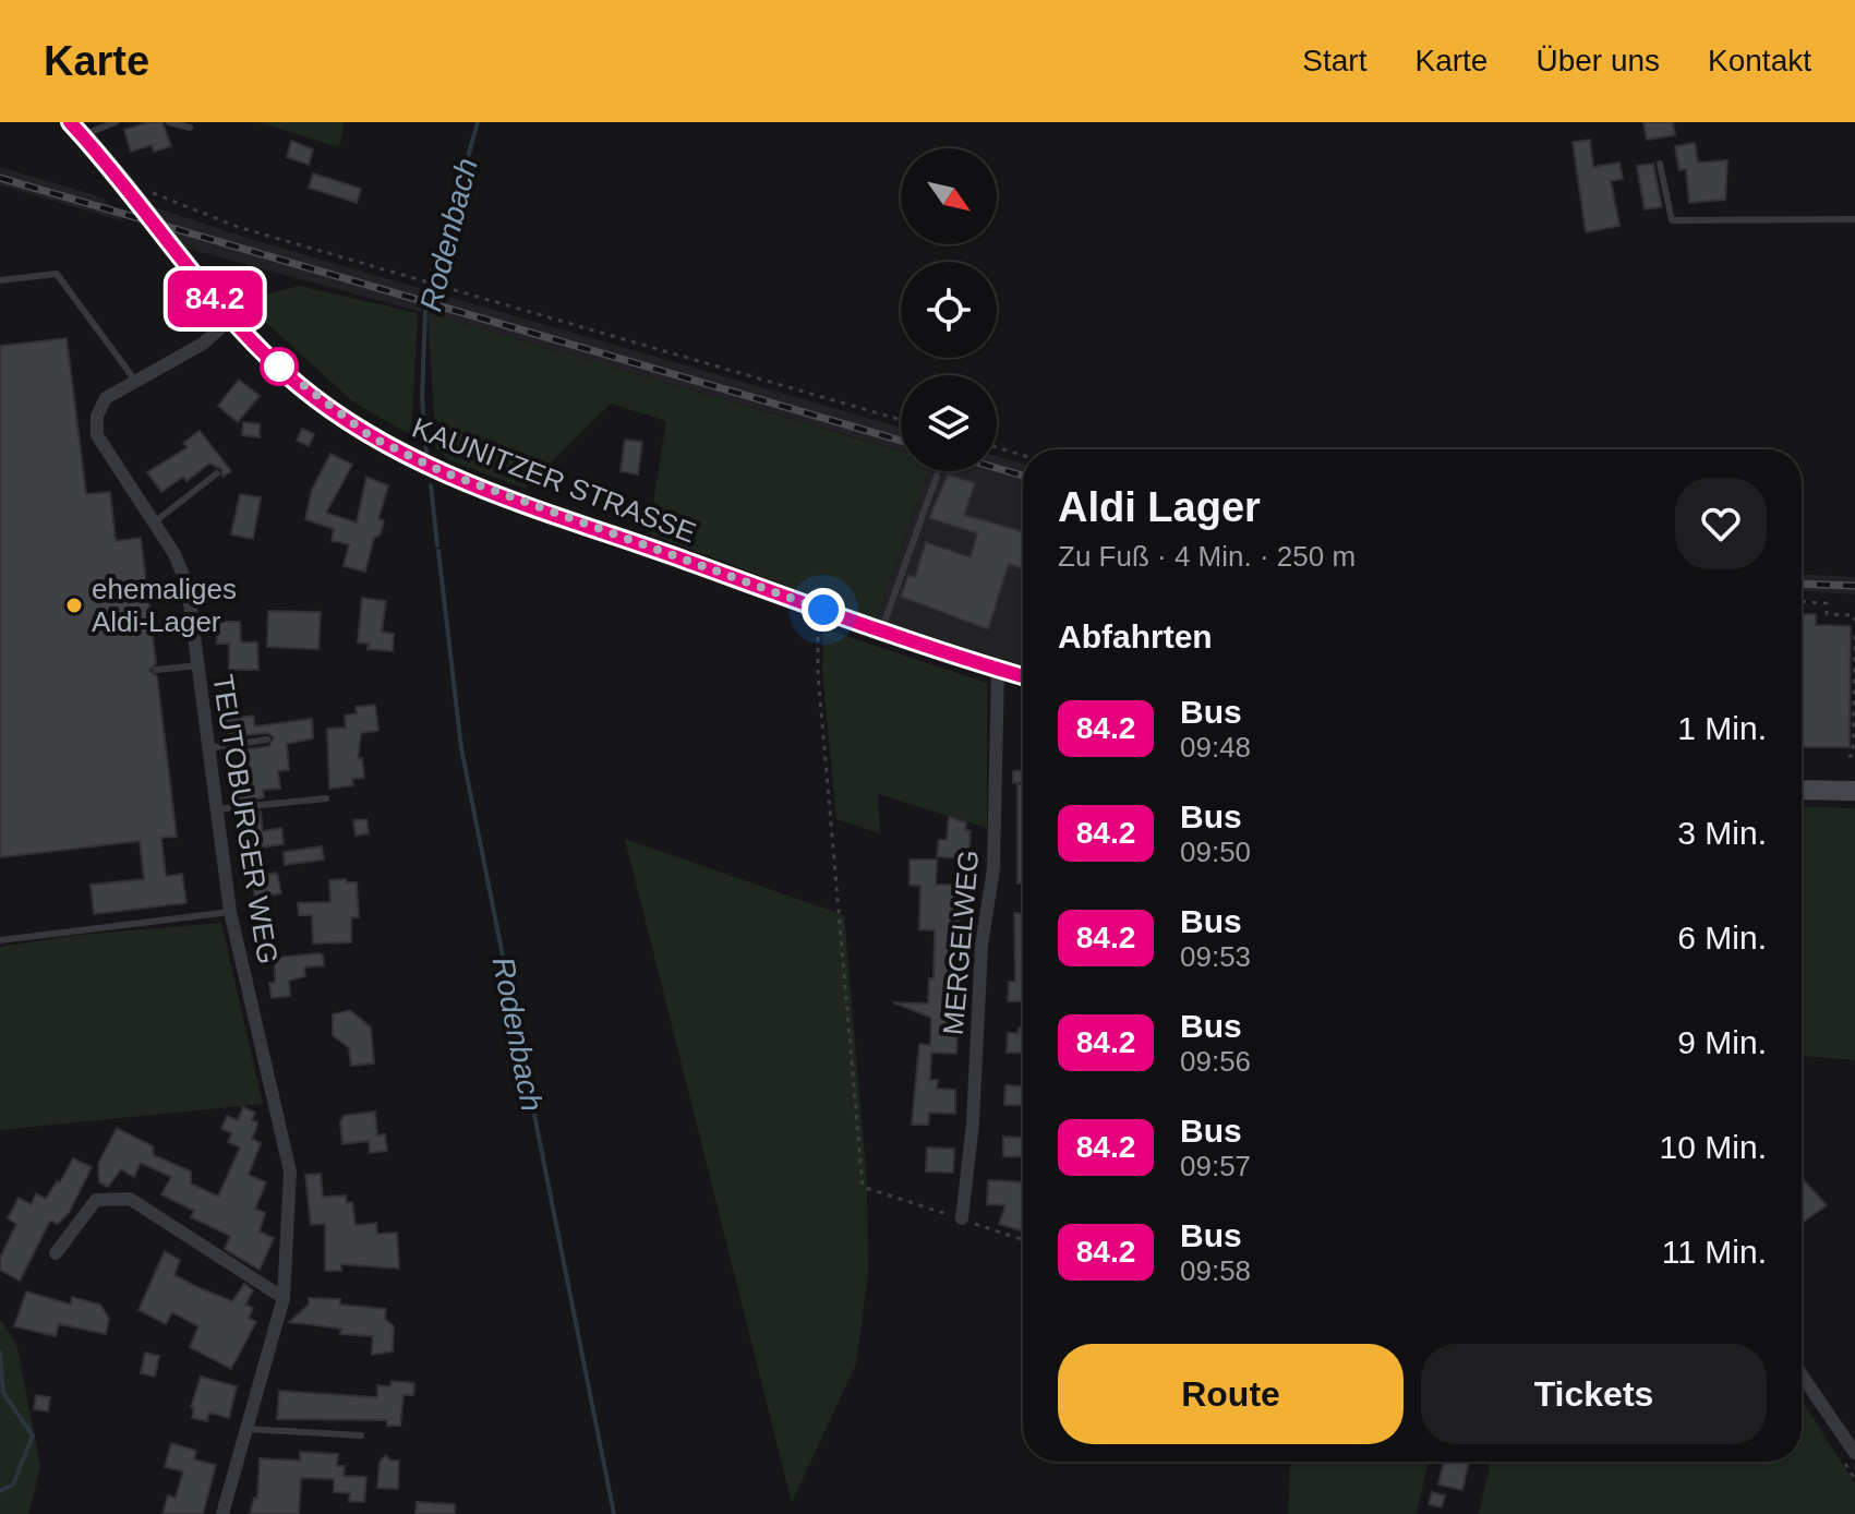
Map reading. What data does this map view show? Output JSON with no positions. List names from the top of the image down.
{
  "streets": {
    "street": ["KAUNITZER STRASSE", "TEUTOBURGER WEG", "MERGELWEG"]
  },
  "crossings": [
    ["KAUNITZER STRASSE", "TEUTOBURGER WEG"],
    ["KAUNITZER STRASSE", "MERGELWEG"]
  ],
  "water": ["Rodenbach"],
  "places": ["ehemaliges Aldi-Lager"],
  "lines": ["bus line 84.2"],
  "north": "bottom right",
  "page": {
    "header": "Karte",
    "nav": [
      "Start",
      "Karte",
      "Über uns",
      "Kontakt"
    ],
    "on_map": "84.2",
    "heading": [
      ["Aldi Lager", "Zu Fuß · 4 Min. · 250 m"],
      "Abfahrten"
    ],
    "list": [
      {
        "mark": "84.2",
        "name": "Bus",
        "note": "09:48",
        "value": "1 Min."
      },
      {
        "mark": "84.2",
        "name": "Bus",
        "note": "09:50",
        "value": "3 Min."
      },
      {
        "mark": "84.2",
        "name": "Bus",
        "note": "09:53",
        "value": "6 Min."
      },
      {
        "mark": "84.2",
        "name": "Bus",
        "note": "09:56",
        "value": "9 Min."
      },
      {
        "mark": "84.2",
        "name": "Bus",
        "note": "09:57",
        "value": "10 Min."
      },
      {
        "mark": "84.2",
        "name": "Bus",
        "note": "09:58",
        "value": "11 Min."
      }
    ],
    "buttons": ["Route", "Tickets"]
  }
}
